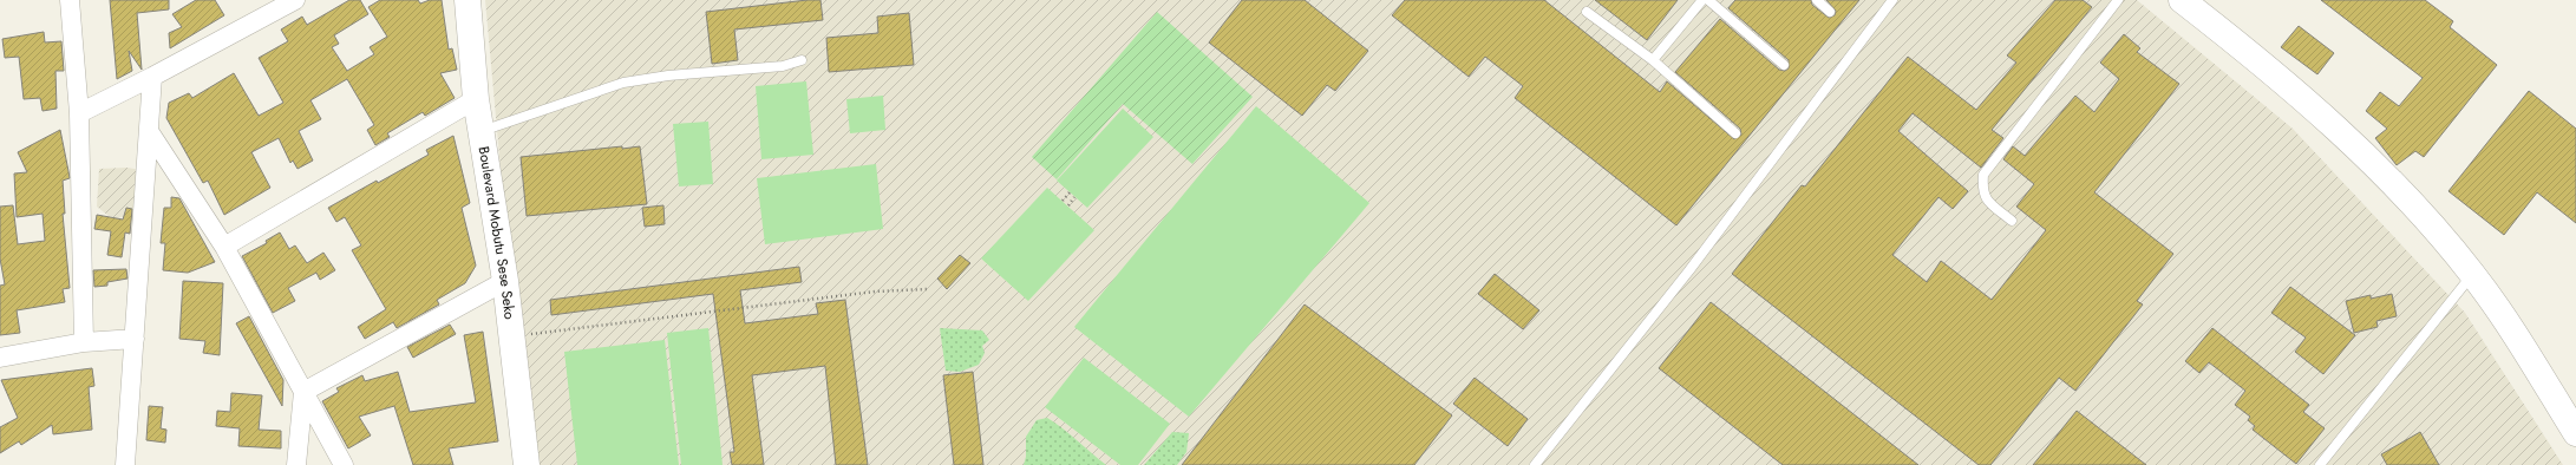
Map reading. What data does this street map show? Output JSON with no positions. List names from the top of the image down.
{
  "streets": {
    "main road": ["Boulevard Mobutu Sese Seko"]
  }
}
